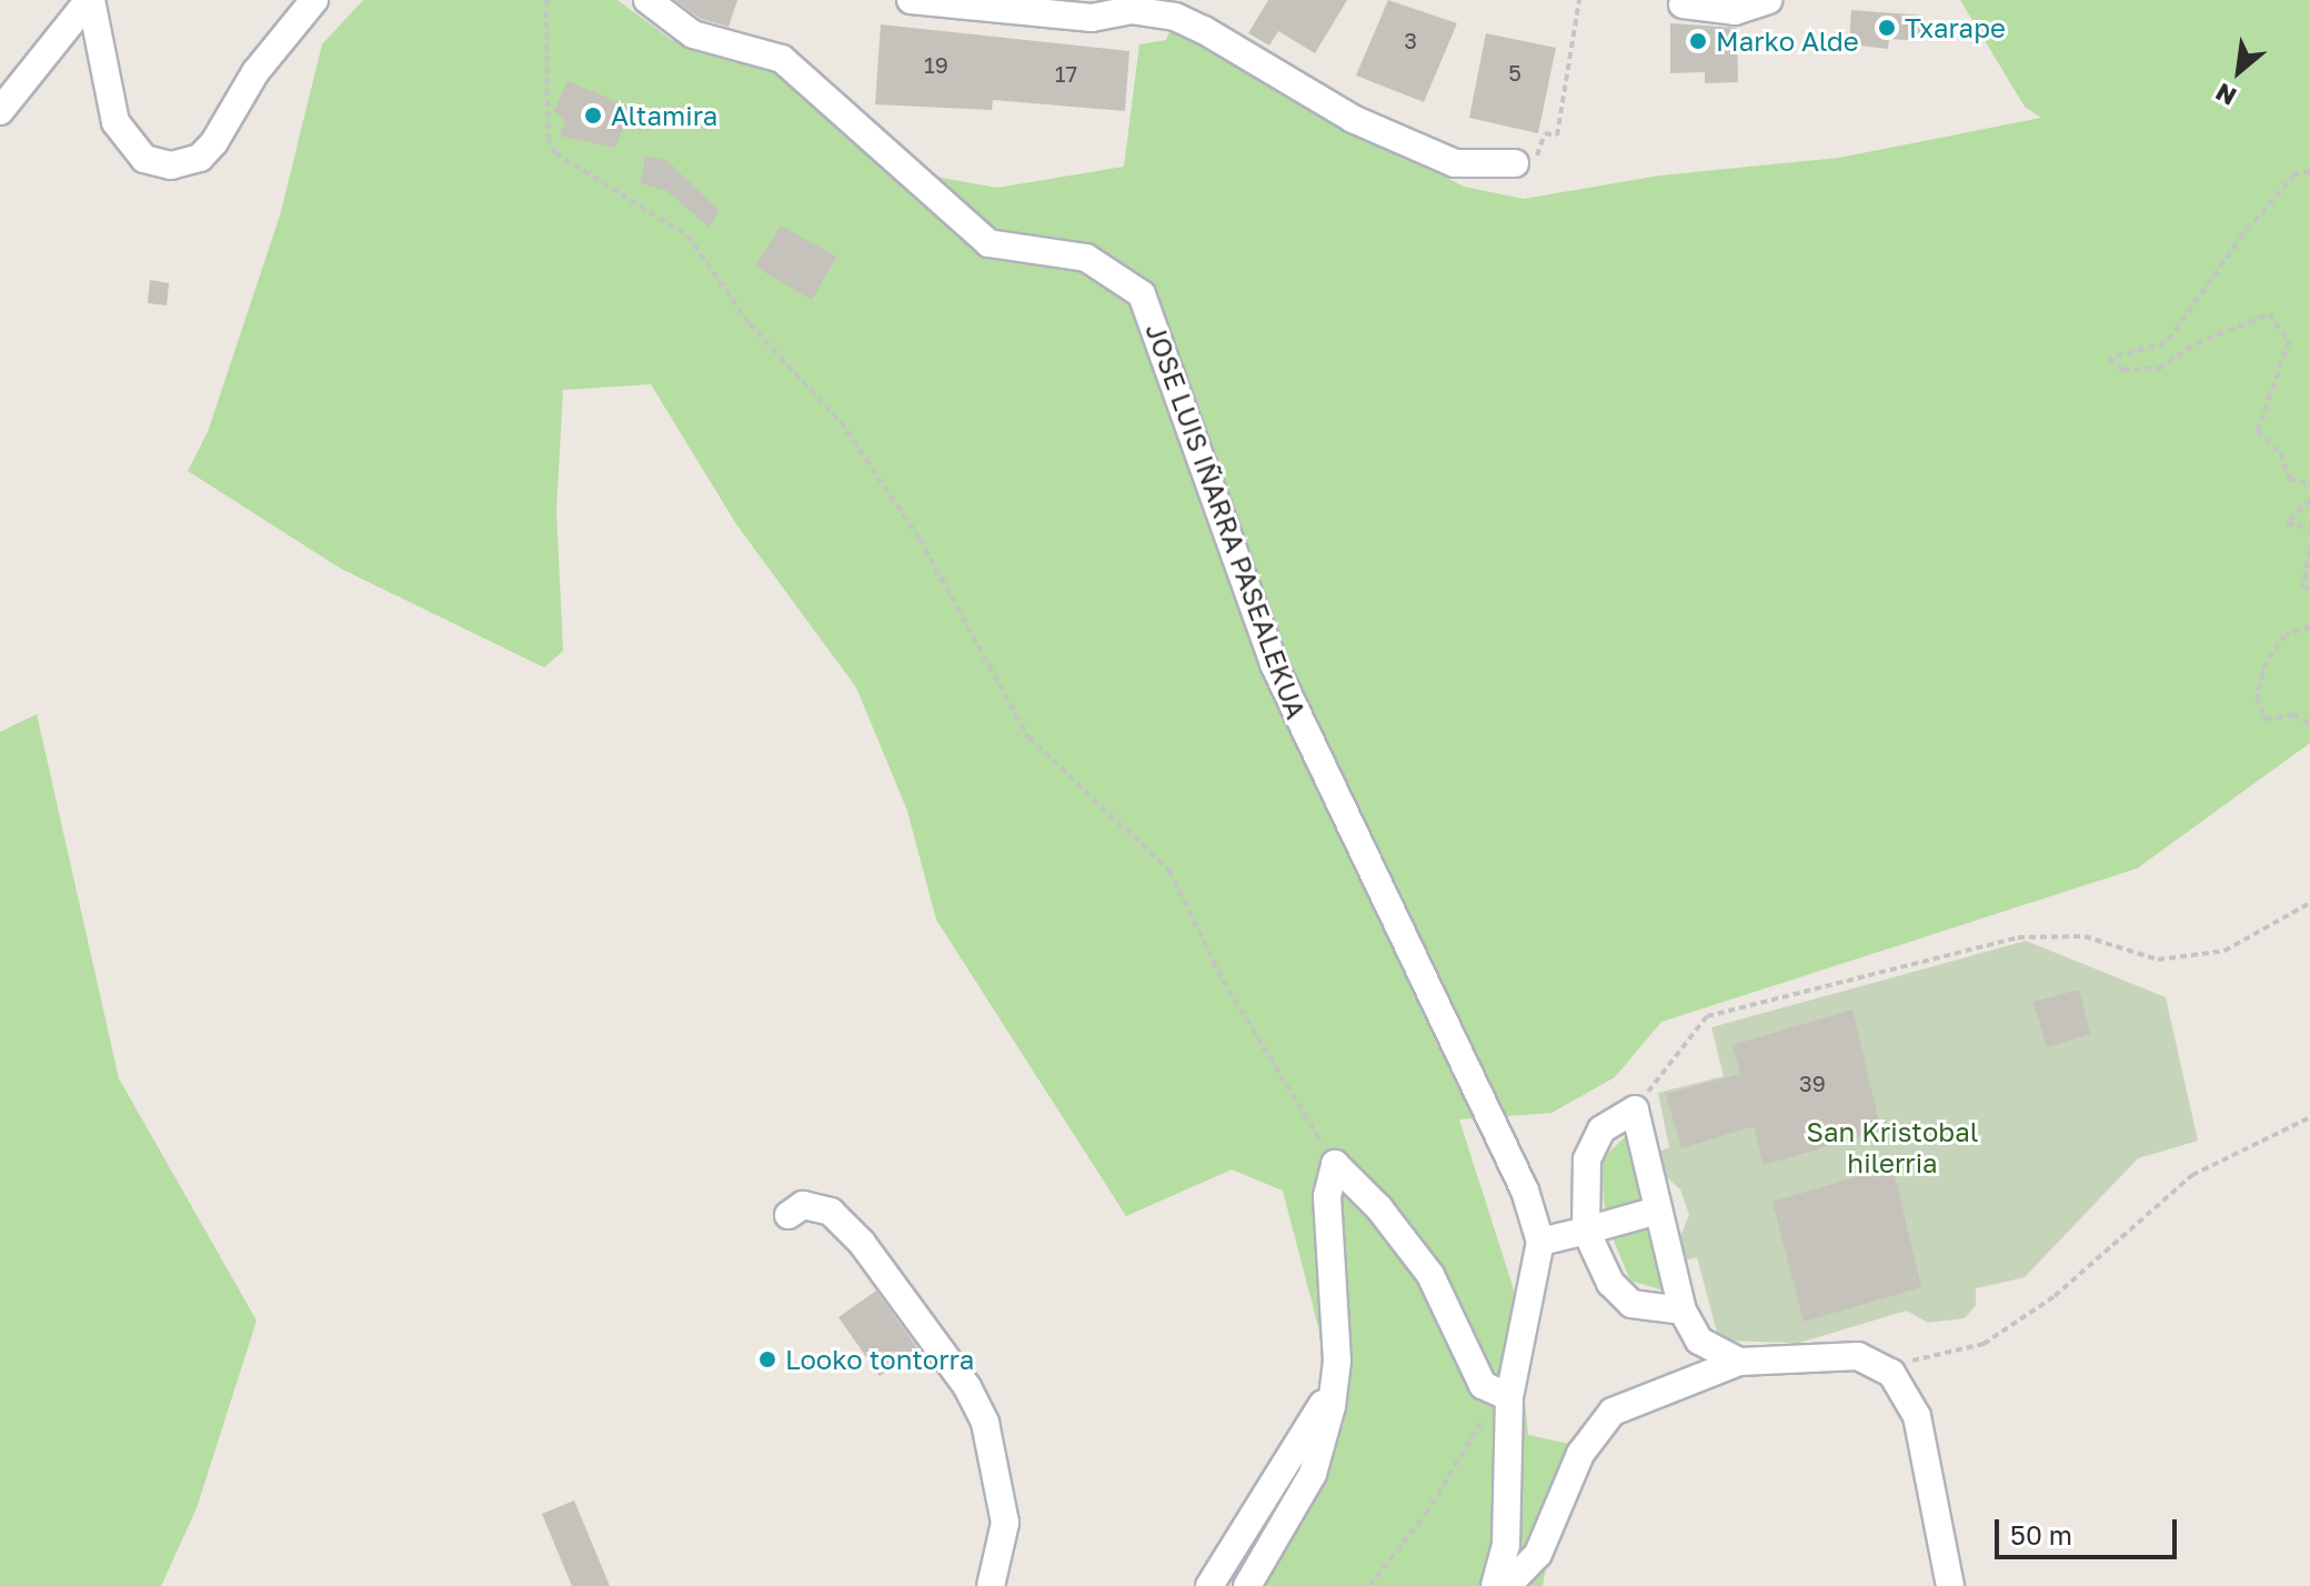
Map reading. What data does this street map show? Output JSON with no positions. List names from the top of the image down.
{
  "streets": {
    "street": ["JOSE LUIS IÑARRA PASEALEKUA"]
  },
  "parks": ["San Kristobal hilerria"],
  "places": [
    "Txarape",
    "Marko Alde",
    "Altamira",
    "Looko tontorra"
  ],
  "house_numbers": [
    "3",
    "19",
    "5",
    "17",
    "39"
  ],
  "scale_bar": "50 m",
  "north": "bottom left"
}
